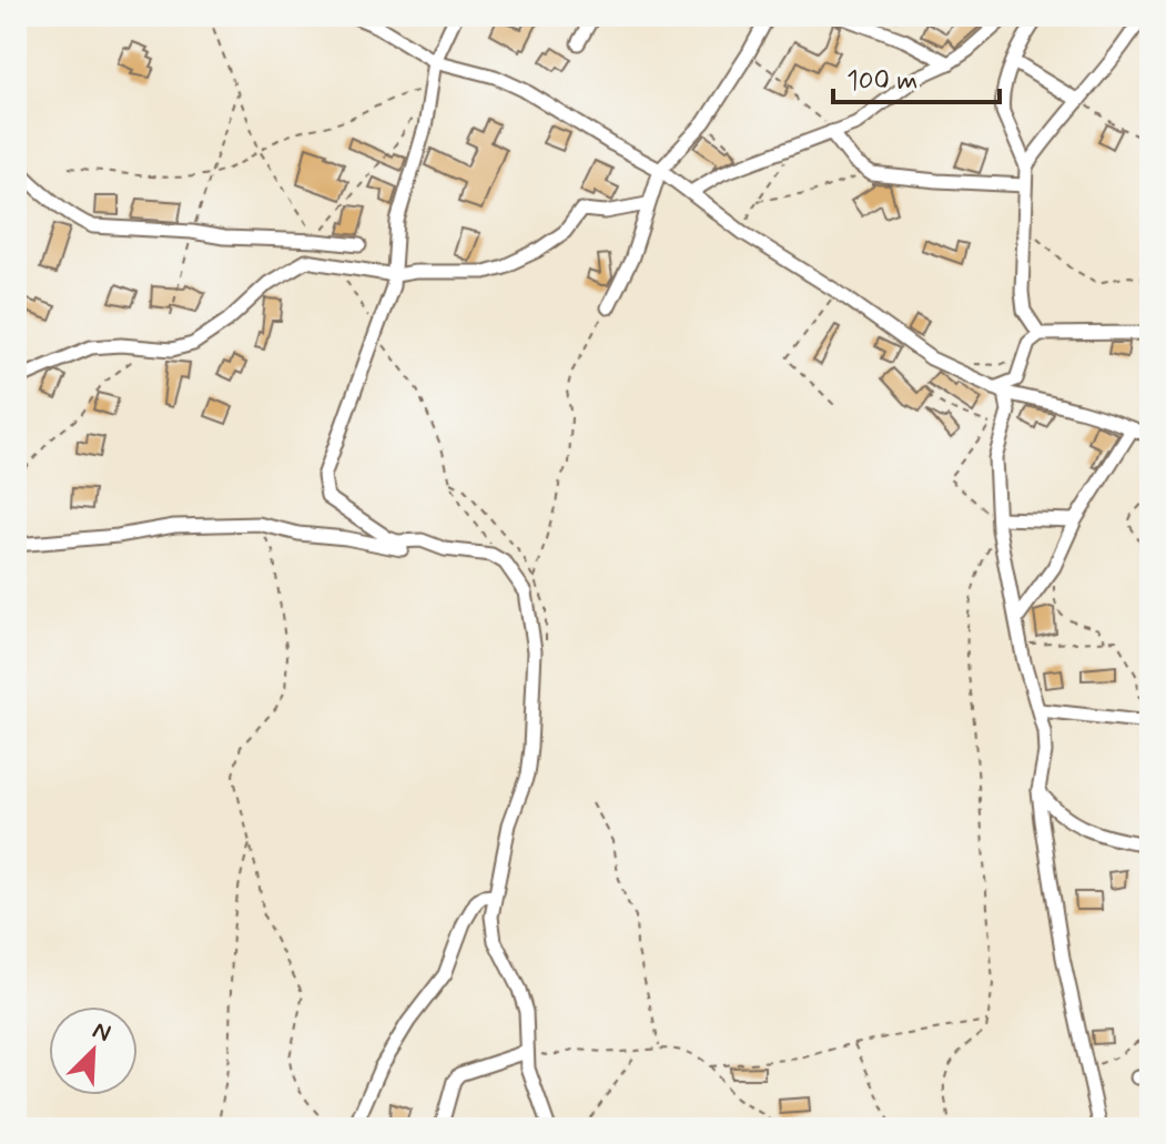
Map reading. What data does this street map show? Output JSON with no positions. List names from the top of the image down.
{
  "scale_bar": "100 m",
  "north": "top right"
}
